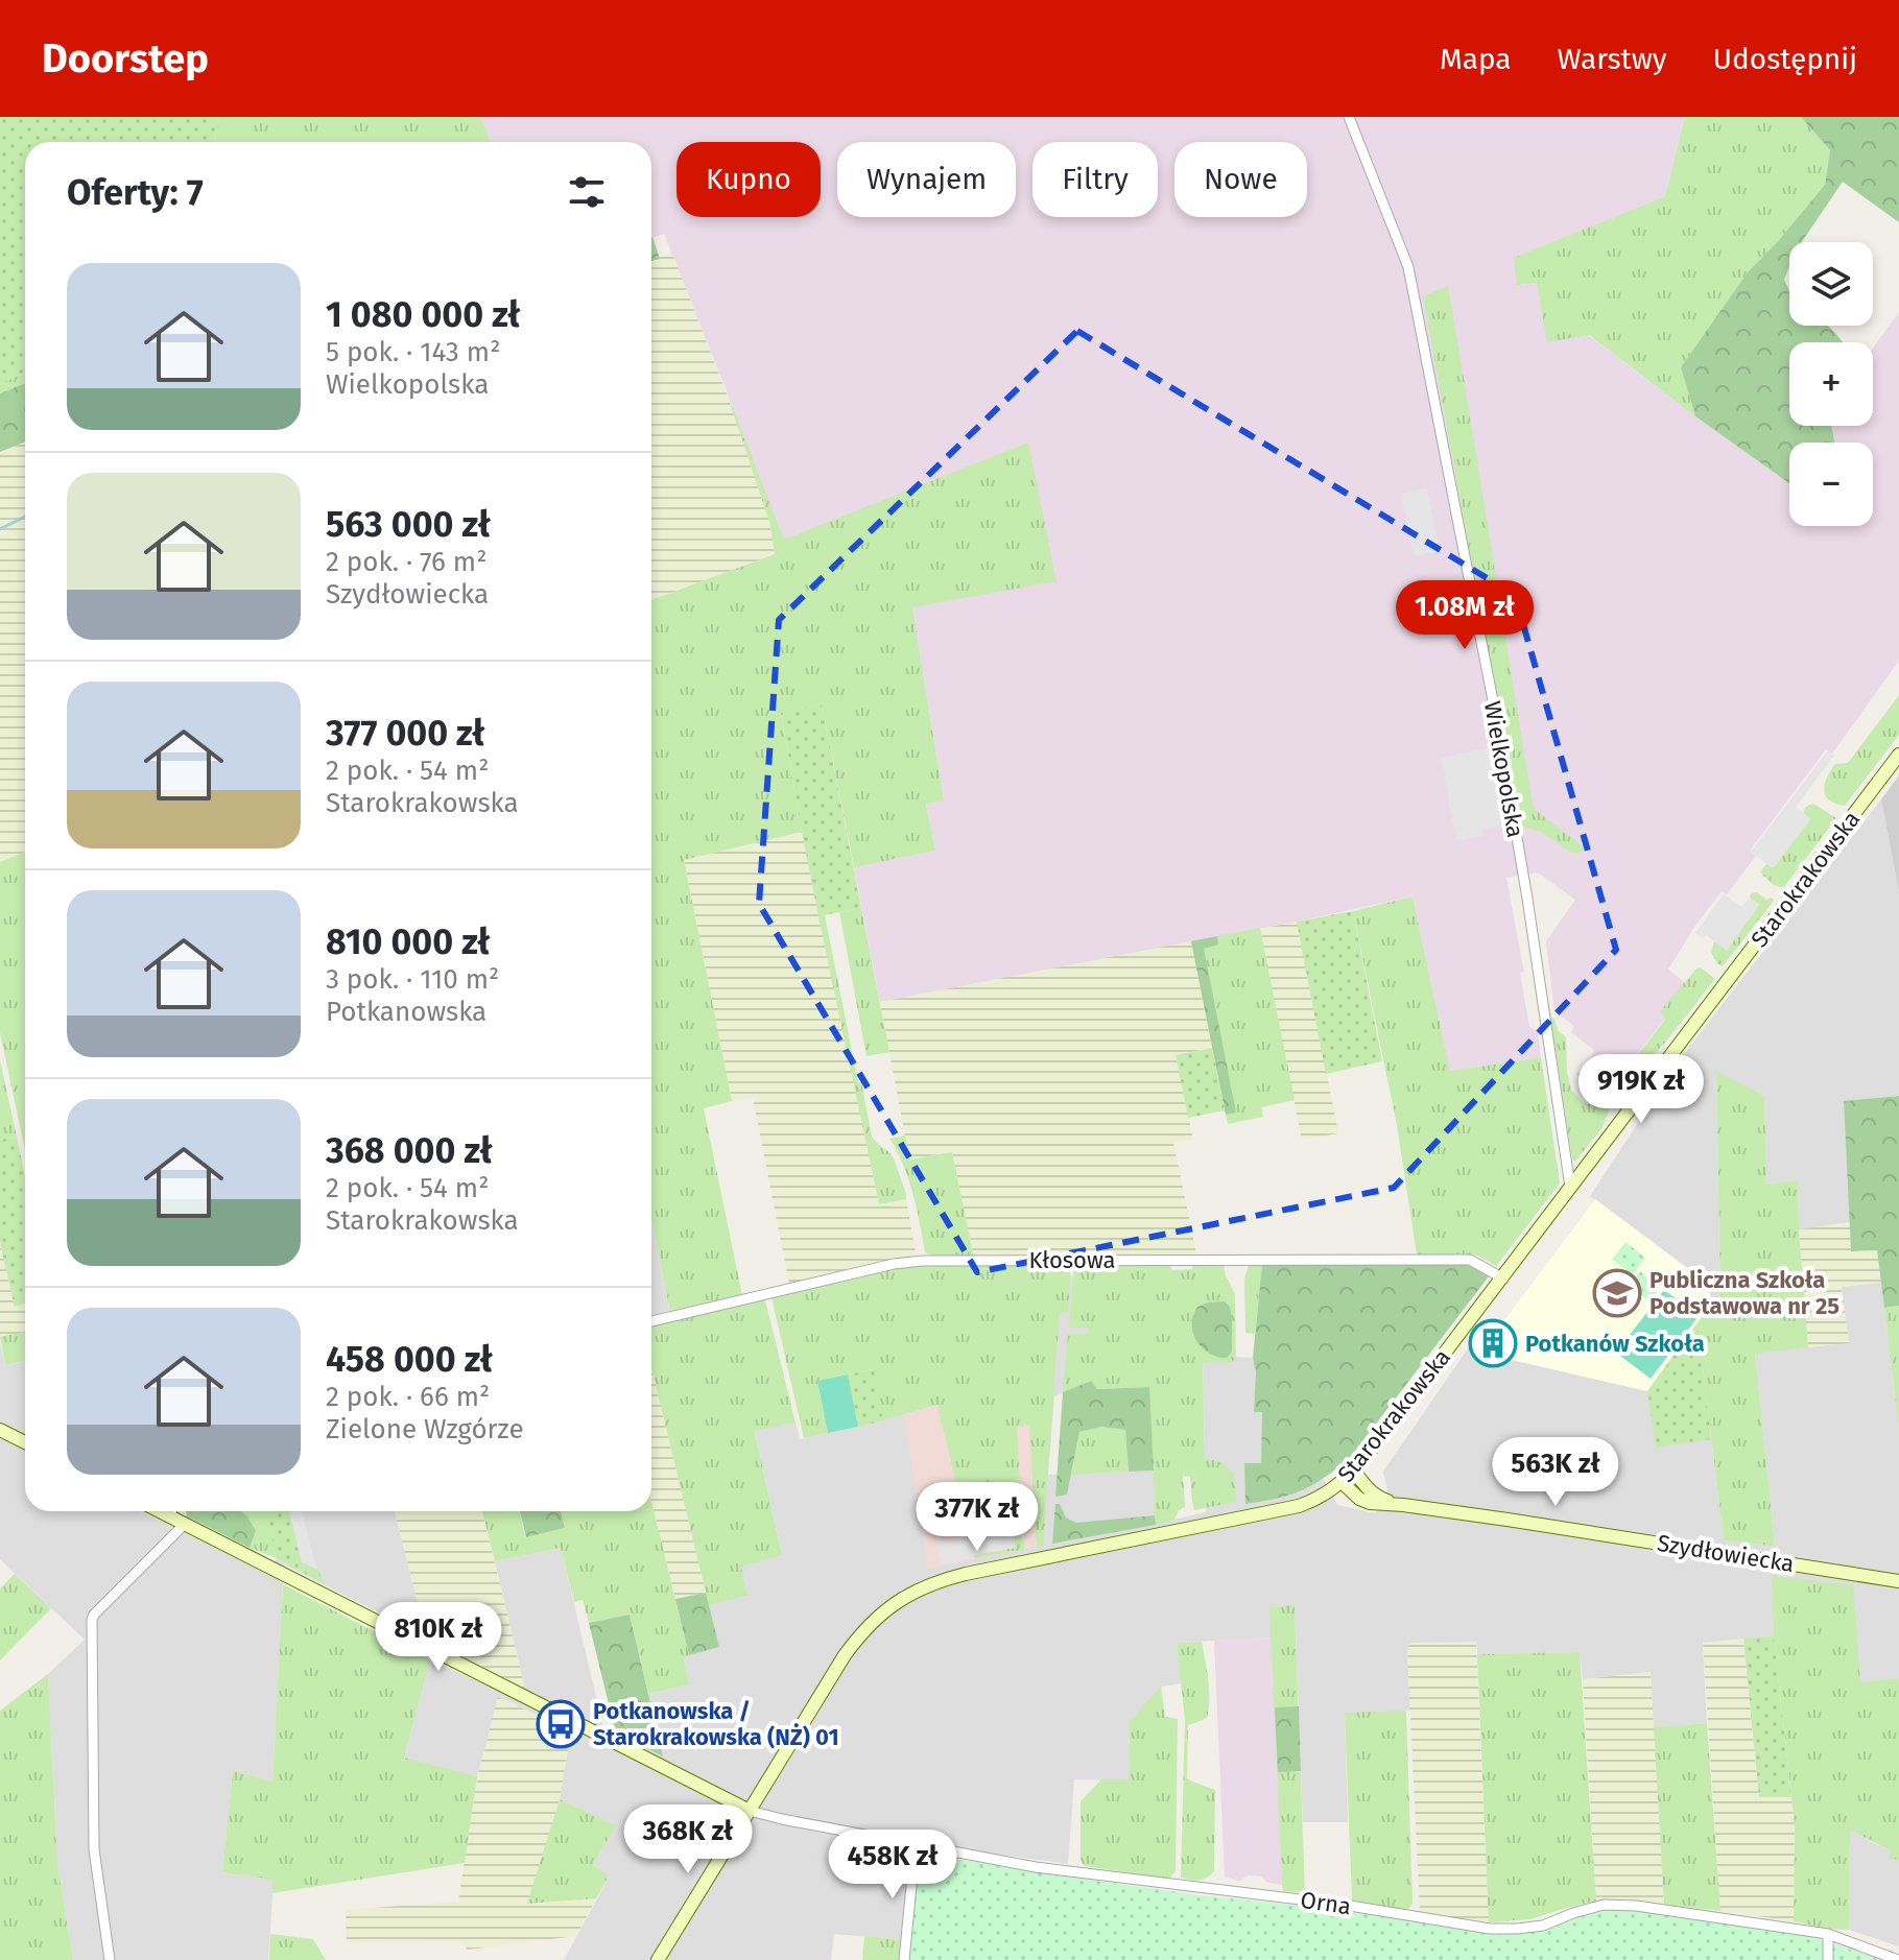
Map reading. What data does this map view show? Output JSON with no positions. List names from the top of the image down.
{
  "streets": {
    "street": [
      "Wielkopolska",
      "Starokrakowska",
      "Kłosowa",
      "Szydłowiecka",
      "Orna"
    ]
  },
  "crossings": [
    ["Wielkopolska", "Starokrakowska"],
    ["Starokrakowska", "Kłosowa"],
    ["Starokrakowska", "Szydłowiecka"],
    ["Starokrakowska", "Orna"]
  ],
  "places": {
    "school or university": ["Publiczna Szkoła Podstawowa nr 25"],
    "building": ["Potkanów Szkoła"],
    "bus stop": ["Potkanowska / Starokrakowska (NŻ) 01"]
  },
  "page": {
    "header": "Doorstep",
    "nav": ["Mapa", "Warstwy", "Udostępnij"],
    "chip": [
      "Kupno",
      "Wynajem",
      "Filtry",
      "Nowe"
    ],
    "heading": "Oferty: 7",
    "map_buttons": ["+", "−"],
    "list": [
      {
        "name": "1 080 000 zł",
        "note": "5 pok. · 143 m² · Wielkopolska"
      },
      {
        "name": "563 000 zł",
        "note": "2 pok. · 76 m² · Szydłowiecka"
      },
      {
        "name": "377 000 zł",
        "note": "2 pok. · 54 m² · Starokrakowska"
      },
      {
        "name": "810 000 zł",
        "note": "3 pok. · 110 m² · Potkanowska"
      },
      {
        "name": "368 000 zł",
        "note": "2 pok. · 54 m² · Starokrakowska"
      },
      {
        "name": "458 000 zł",
        "note": "2 pok. · 66 m² · Zielone Wzgórze"
      }
    ],
    "price": [
      "1.08M zł",
      "919K zł",
      "563K zł",
      "377K zł",
      "810K zł",
      "368K zł",
      "458K zł"
    ]
  }
}
